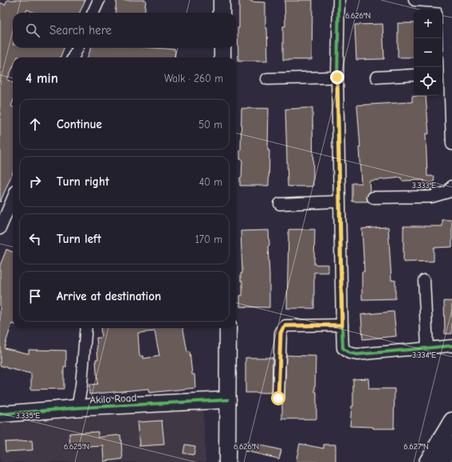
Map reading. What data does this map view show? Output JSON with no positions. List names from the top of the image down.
{
  "streets": {
    "main road": ["Akilo Road"]
  },
  "page": {
    "map_buttons": ["+", "−"],
    "search": "Search here",
    "heading": ["4 min", "Walk · 260 m"],
    "list": [
      ["Continue", "50 m"],
      ["Turn right", "40 m"],
      ["Turn left", "170 m"],
      "Arrive at destination"
    ]
  },
  "coordinates": [
    "6.626°N",
    "3.333°E",
    "3.334°E",
    "3.335°E",
    "6.625°N",
    "6.627°N"
  ]
}
